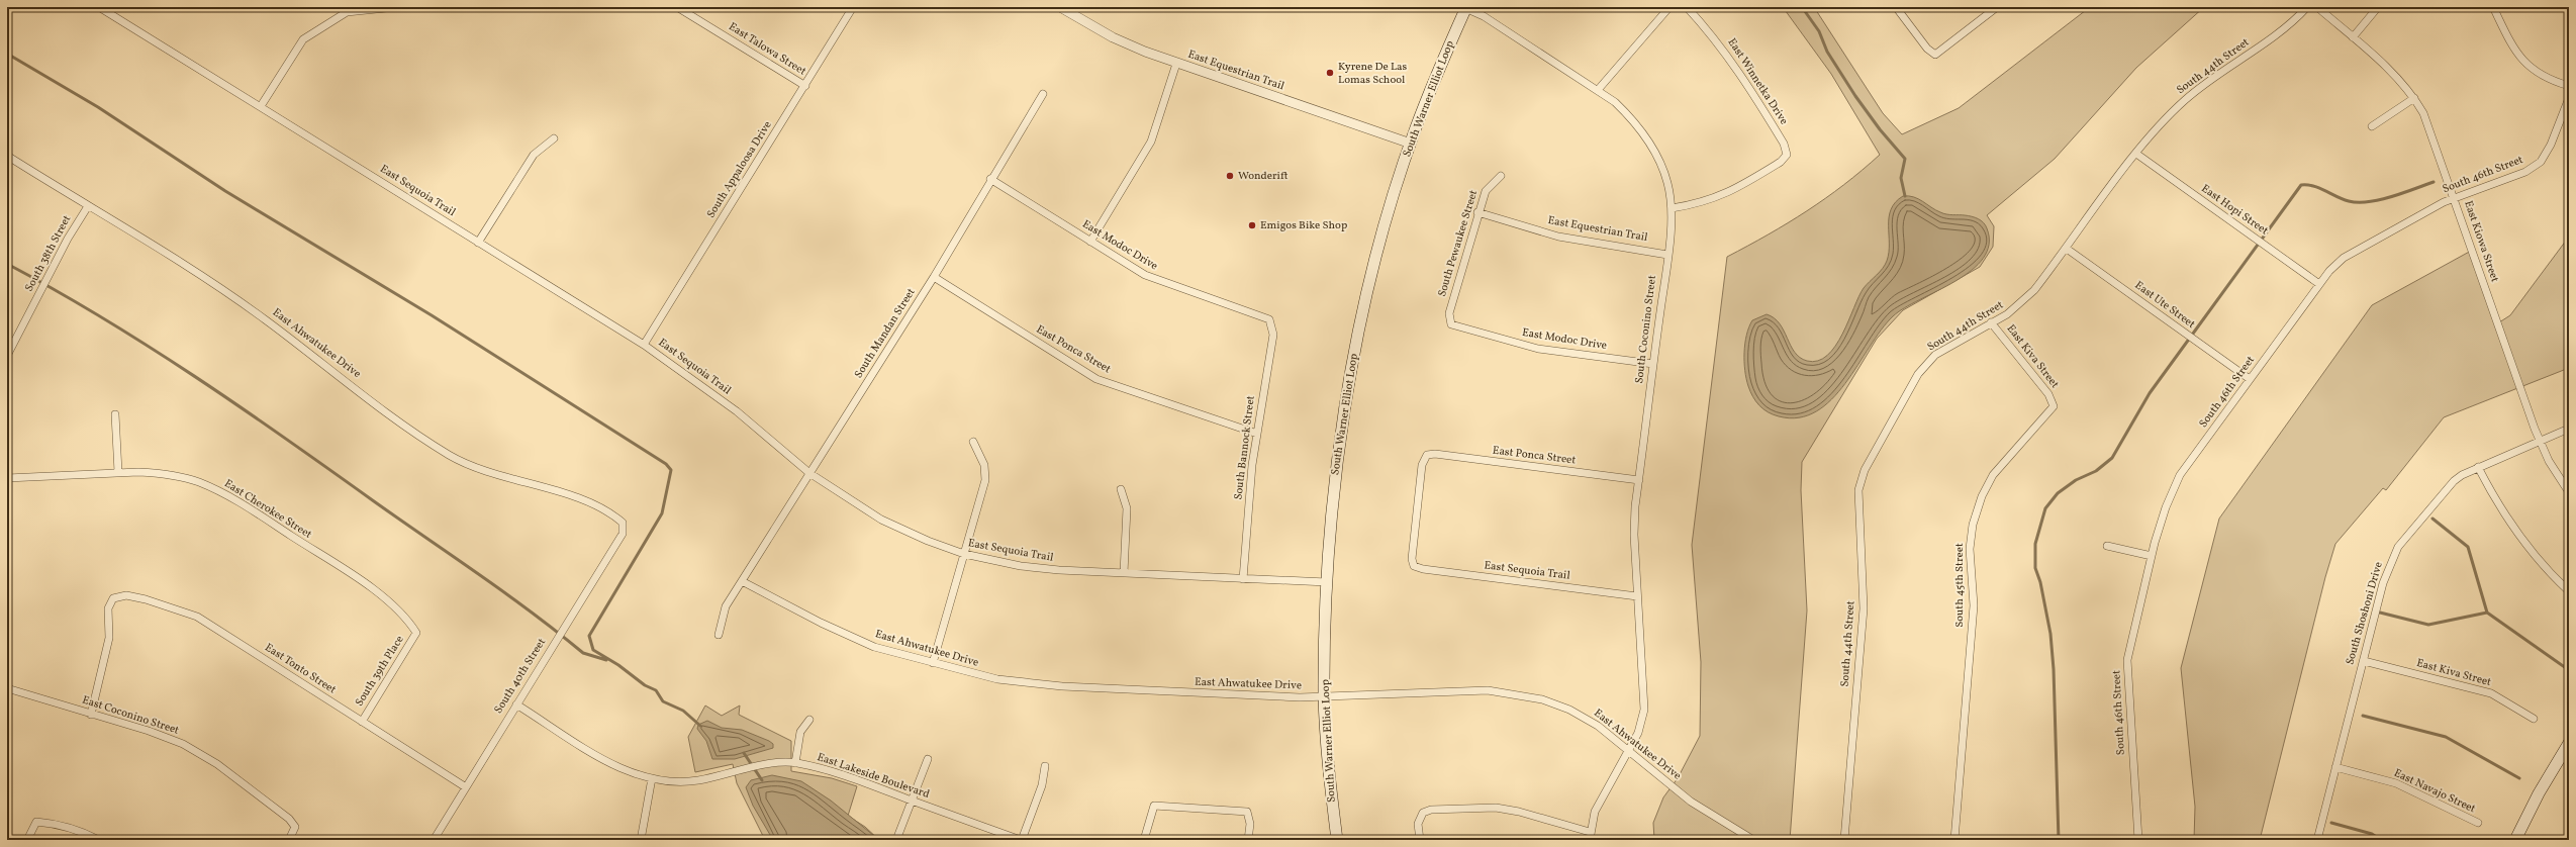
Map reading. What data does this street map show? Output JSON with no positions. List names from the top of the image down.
{
  "streets": {
    "main road": ["South Warner Elliot Loop"],
    "street": [
      "East Talowa Street",
      "South 44th Street",
      "East Equestrian Trail",
      "East Winnetka Drive",
      "South Appaloosa Drive",
      "South 46th Street",
      "East Sequoia Trail",
      "East Hopi Street",
      "East Kiowa Street",
      "South Pewaukee Street",
      "East Modoc Drive",
      "South 38th Street",
      "East Ute Street",
      "South Coconino Street",
      "South Mandan Street",
      "East Ahwatukee Drive",
      "East Ponca Street",
      "East Kiva Street",
      "South Bannock Street",
      "East Cherokee Street",
      "South 45th Street",
      "South Shoshoni Drive",
      "East Tonto Street",
      "South 39th Place",
      "South 40th Street",
      "East Coconino Street",
      "East Lakeside Boulevard",
      "East Navajo Street"
    ]
  },
  "crossings": [
    ["East Talowa Street", "South Appaloosa Drive"],
    ["South 44th Street", "East Hopi Street"],
    ["South 44th Street", "East Ute Street"],
    ["South 44th Street", "East Kiva Street"],
    ["East Equestrian Trail", "South Warner Elliot Loop"],
    ["East Equestrian Trail", "South Pewaukee Street"],
    ["East Equestrian Trail", "South Coconino Street"],
    ["East Winnetka Drive", "South Coconino Street"],
    ["South Warner Elliot Loop", "East Sequoia Trail"],
    ["South Warner Elliot Loop", "South Coconino Street"],
    ["South Warner Elliot Loop", "East Ahwatukee Drive"],
    ["South Appaloosa Drive", "East Sequoia Trail"],
    ["South 46th Street", "East Hopi Street"],
    ["South 46th Street", "East Kiowa Street"],
    ["South 46th Street", "East Ute Street"],
    ["East Sequoia Trail", "South Coconino Street"],
    ["East Sequoia Trail", "South Mandan Street"],
    ["East Sequoia Trail", "East Ponca Street"],
    ["East Sequoia Trail", "South Bannock Street"],
    ["East Kiowa Street", "South Shoshoni Drive"],
    ["South Pewaukee Street", "East Modoc Drive"],
    ["East Modoc Drive", "South Coconino Street"],
    ["East Modoc Drive", "South Mandan Street"],
    ["East Modoc Drive", "South Bannock Street"],
    ["South 38th Street", "East Ahwatukee Drive"],
    ["South Coconino Street", "East Ahwatukee Drive"],
    ["South Coconino Street", "East Ponca Street"],
    ["South Mandan Street", "East Ahwatukee Drive"],
    ["South Mandan Street", "East Ponca Street"],
    ["East Ahwatukee Drive", "South 40th Street"],
    ["East Ponca Street", "South Bannock Street"],
    ["East Kiva Street", "South 45th Street"],
    ["East Kiva Street", "South Shoshoni Drive"],
    ["East Cherokee Street", "South 39th Place"],
    ["South Shoshoni Drive", "East Navajo Street"],
    ["East Tonto Street", "South 39th Place"],
    ["East Tonto Street", "South 40th Street"],
    ["East Tonto Street", "East Coconino Street"],
    ["South 40th Street", "East Lakeside Boulevard"]
  ],
  "places": ["Kyrene De Las Lomas School", "Wonderift", "Emigos Bike Shop"]
}
